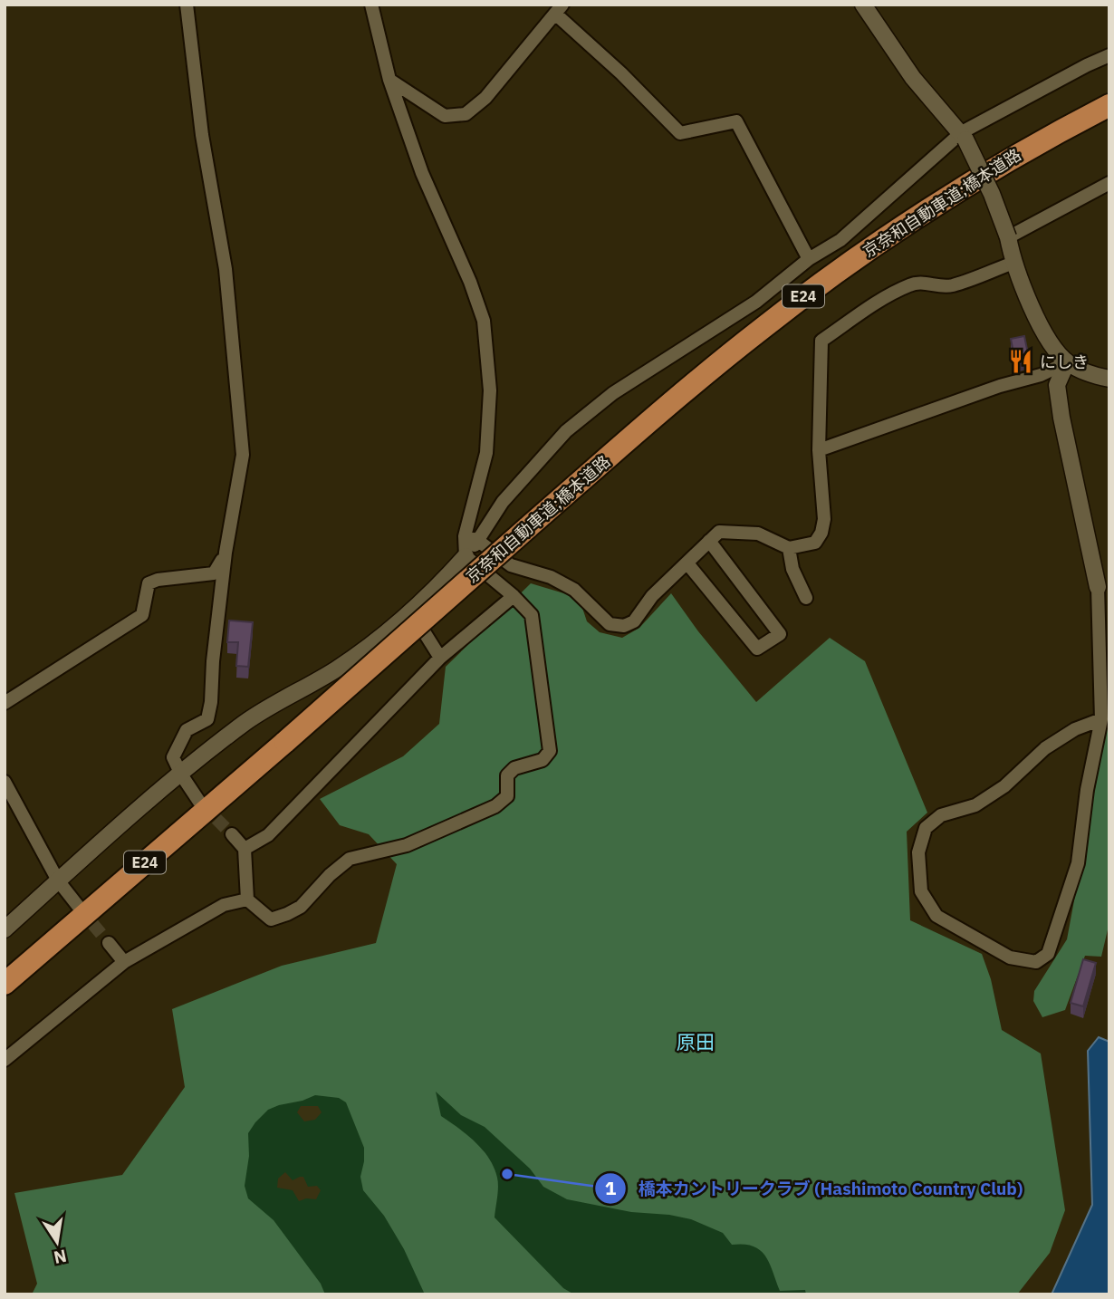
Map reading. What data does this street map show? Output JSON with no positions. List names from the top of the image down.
{
  "streets": {
    "highway": ["京奈和自動車道;橋本道路", "E24"]
  },
  "districts": ["原田"],
  "places": {
    "restaurant": ["にしき"],
    "other": ["橋本カントリークラブ (Hashimoto Country Club)"]
  },
  "north": "bottom"
}
